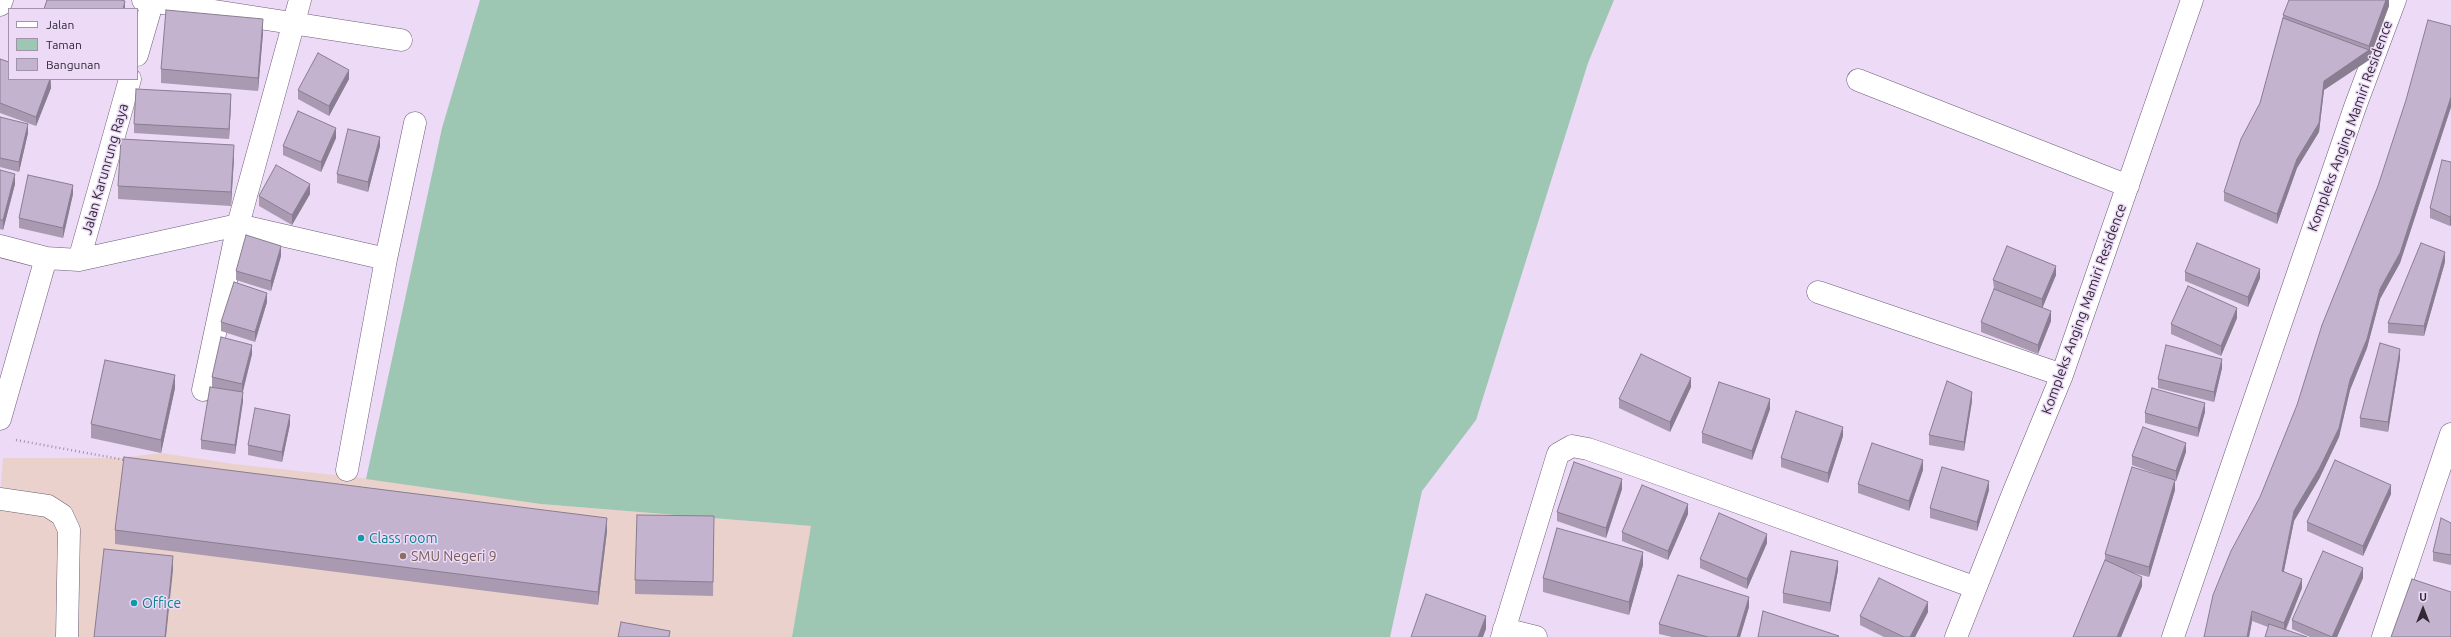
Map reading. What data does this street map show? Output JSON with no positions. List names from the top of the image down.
{
  "streets": {
    "street": ["Kompleks Anging Mamiri Residence", "Jalan Karunrung Raya"]
  },
  "places": ["Class room", "SMU Negeri 9", "Office"],
  "legend": ["Jalan", "Taman", "Bangunan"],
  "north": "top"
}
